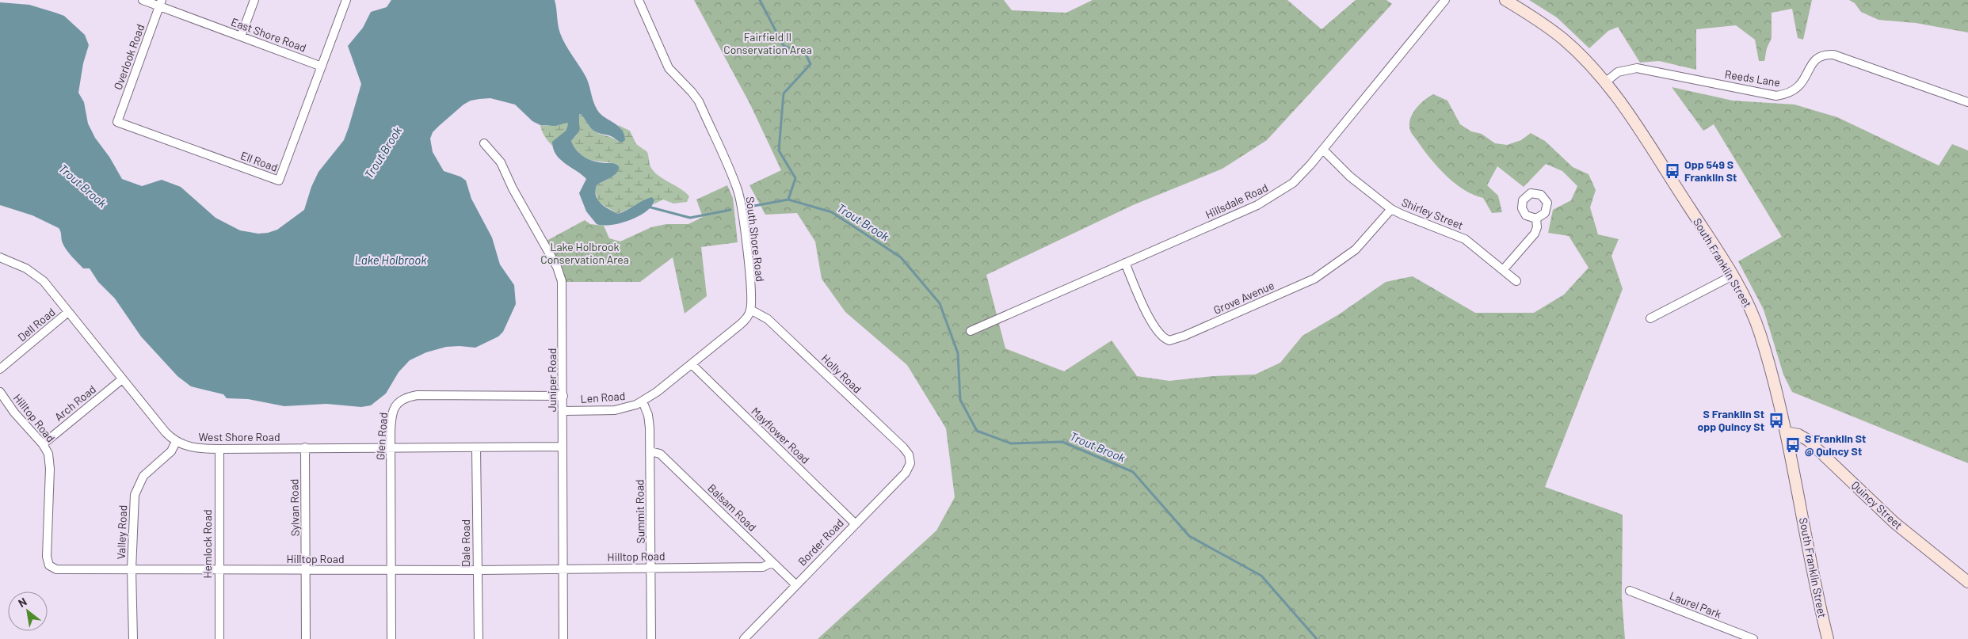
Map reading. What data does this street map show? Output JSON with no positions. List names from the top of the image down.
{
  "streets": {
    "main road": ["South Franklin Street", "Quincy Street"],
    "street": [
      "East Shore Road",
      "Overlook Road",
      "Reeds Lane",
      "Ell Road",
      "Hillsdale Road",
      "Shirley Street",
      "South Shore Road",
      "Grove Avenue",
      "Dell Road",
      "Holly Road",
      "Juniper Road",
      "Len Road",
      "Arch Road",
      "Hilltop Road",
      "Mayflower Road",
      "Glen Road",
      "West Shore Road",
      "Sylvan Road",
      "Balsam Road",
      "Summit Road",
      "Valley Road",
      "Border Road",
      "Dale Road",
      "Hemlock Road",
      "Laurel Park"
    ]
  },
  "crossings": [
    ["East Shore Road", "Overlook Road"],
    ["East Shore Road", "Ell Road"],
    ["Overlook Road", "Ell Road"],
    ["Reeds Lane", "South Franklin Street"],
    ["Hillsdale Road", "Shirley Street"],
    ["Hillsdale Road", "Grove Avenue"],
    ["Shirley Street", "Grove Avenue"],
    ["South Shore Road", "Holly Road"],
    ["South Franklin Street", "Quincy Street"],
    ["Dell Road", "West Shore Road"],
    ["Holly Road", "Border Road"],
    ["Juniper Road", "Len Road"],
    ["Juniper Road", "Hilltop Road"],
    ["Juniper Road", "Glen Road"],
    ["Juniper Road", "West Shore Road"],
    ["Len Road", "Summit Road"],
    ["Arch Road", "Hilltop Road"],
    ["Arch Road", "West Shore Road"],
    ["Hilltop Road", "Glen Road"],
    ["Hilltop Road", "Sylvan Road"],
    ["Hilltop Road", "Balsam Road"],
    ["Hilltop Road", "Summit Road"],
    ["Hilltop Road", "Valley Road"],
    ["Hilltop Road", "Dale Road"],
    ["Hilltop Road", "Hemlock Road"],
    ["Mayflower Road", "Border Road"],
    ["Glen Road", "West Shore Road"],
    ["West Shore Road", "Sylvan Road"],
    ["West Shore Road", "Valley Road"],
    ["West Shore Road", "Dale Road"],
    ["West Shore Road", "Hemlock Road"],
    ["Balsam Road", "Summit Road"],
    ["Balsam Road", "Border Road"]
  ],
  "water": ["Trout Brook", "Lake Holbrook"],
  "parks": ["Fairfield II Conservation Area", "Lake Holbrook Conservation Area"],
  "places": {
    "bus stop": ["Opp 549 S Franklin St", "S Franklin St opp Quincy St", "S Franklin St @ Quincy St"]
  },
  "north": "top left"
}
